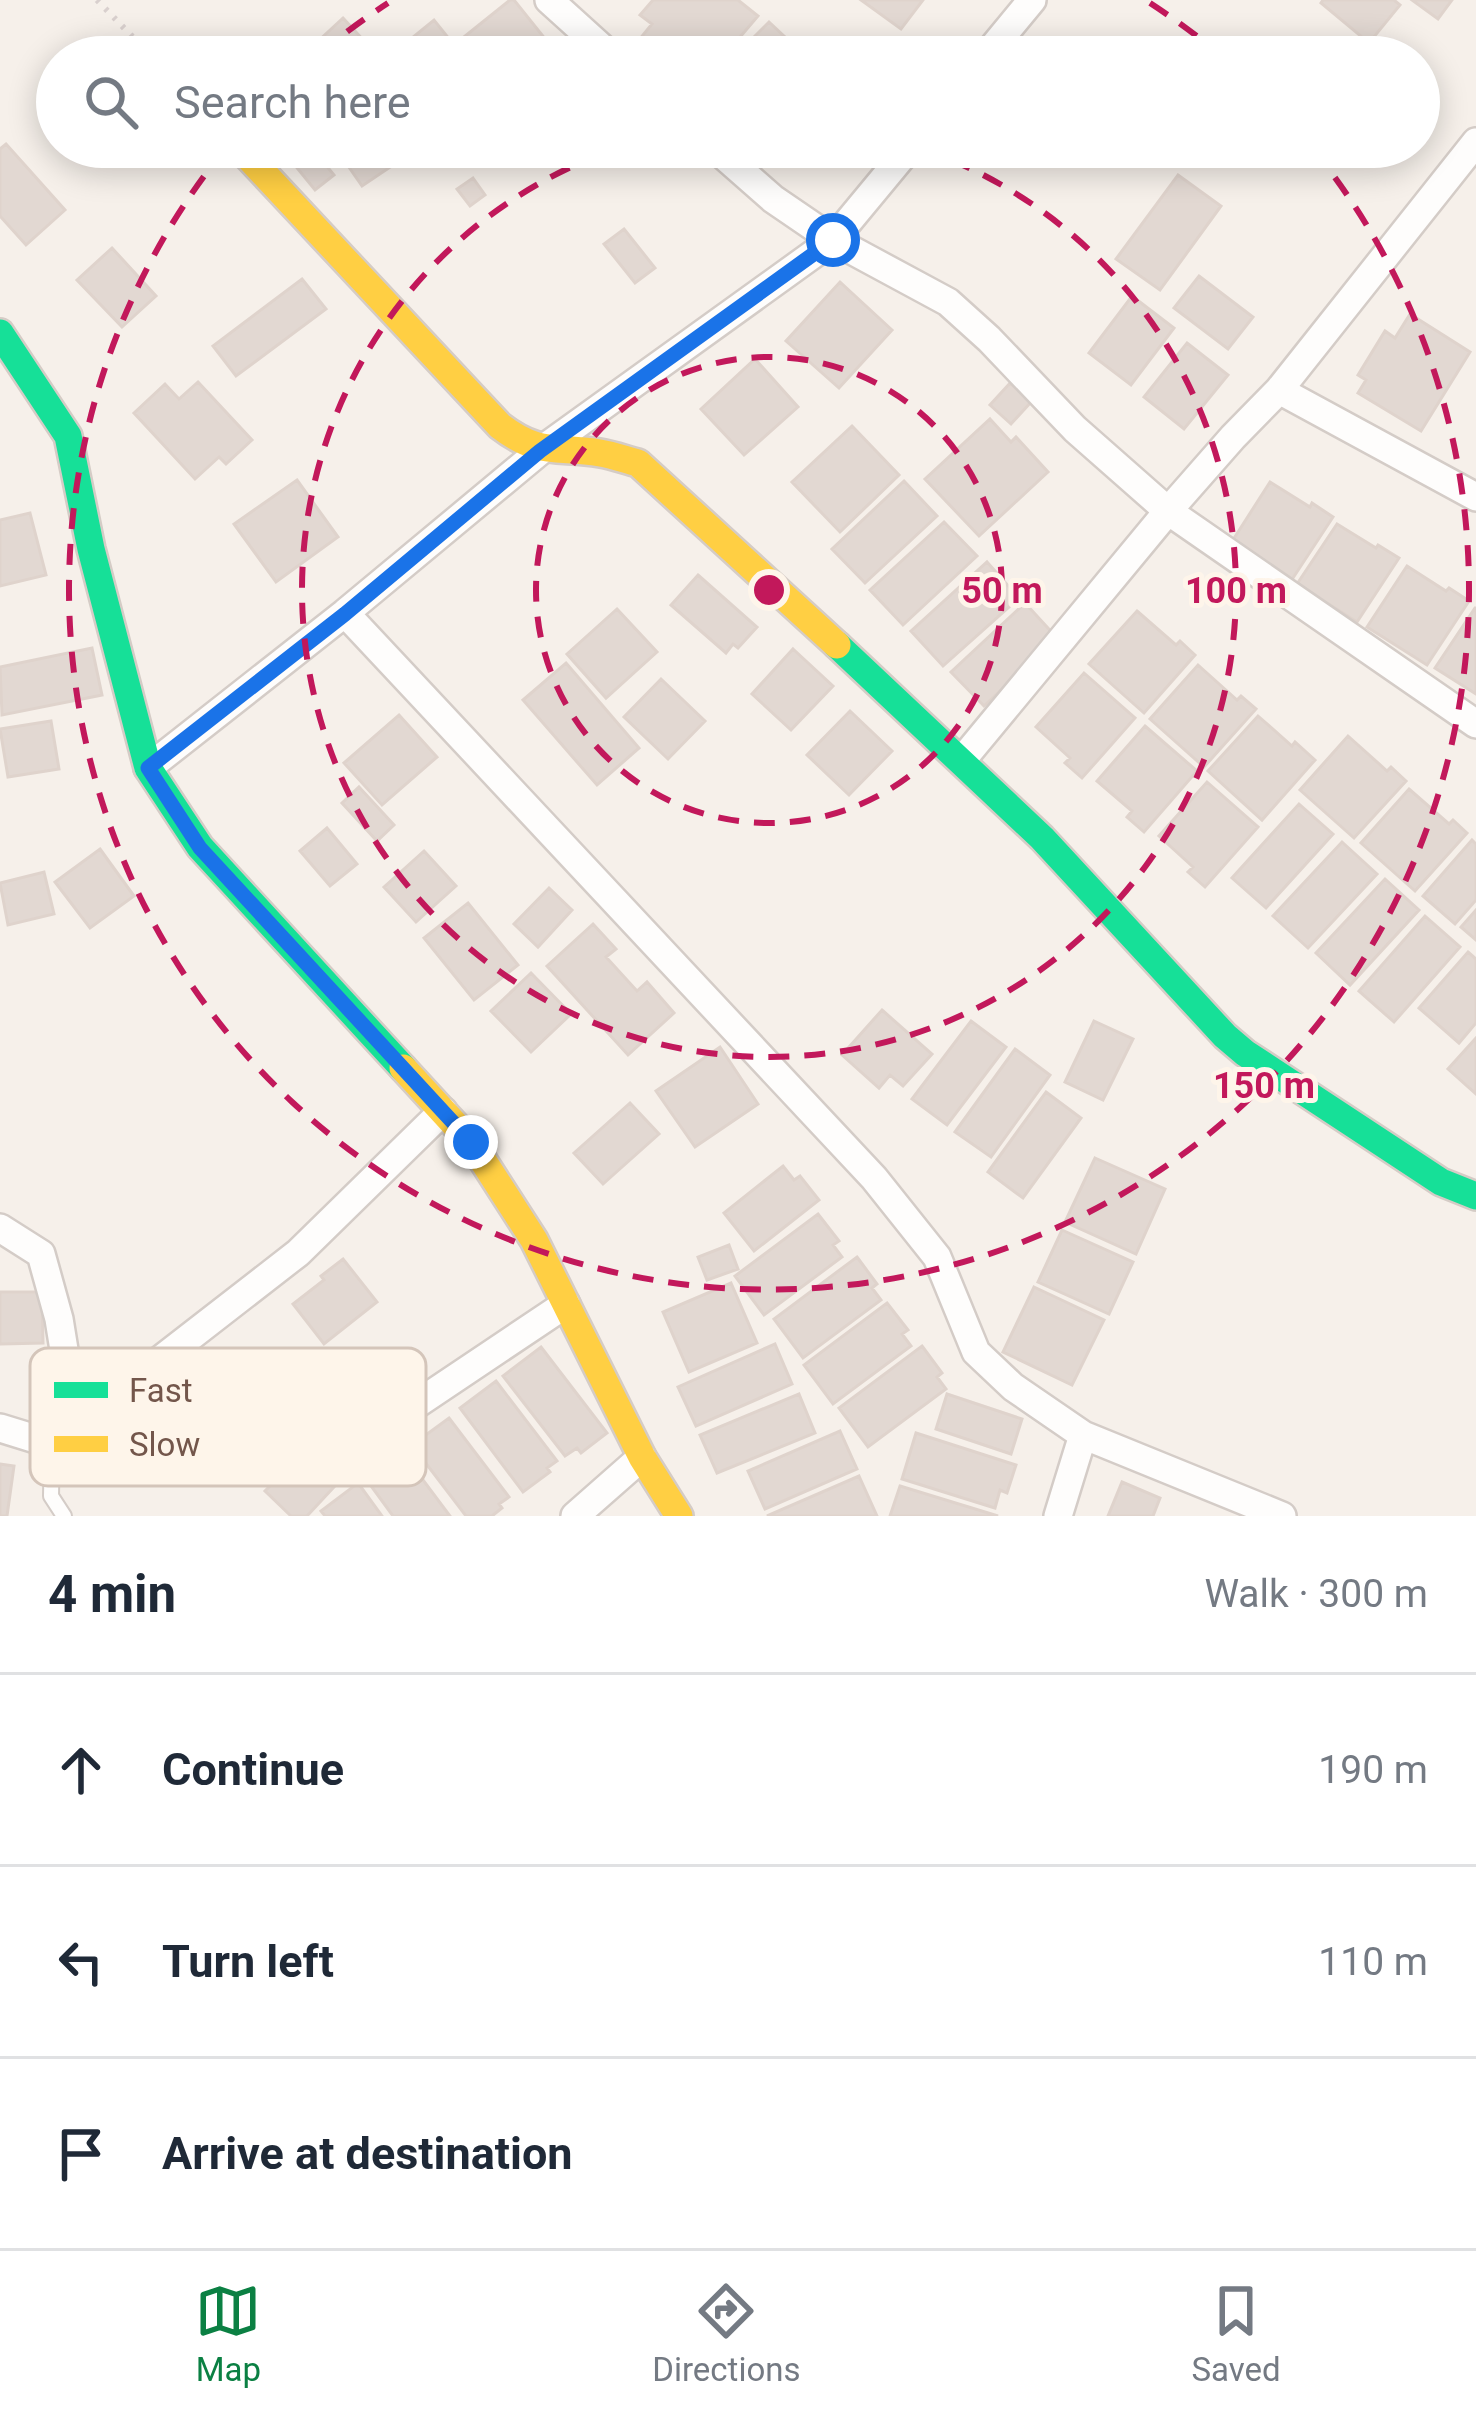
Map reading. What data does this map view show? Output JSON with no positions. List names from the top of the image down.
{
  "legend": ["Fast", "Slow"],
  "page": {
    "search": "Search here",
    "heading": ["4 min", "Walk · 300 m"],
    "list": [
      ["Continue", "190 m"],
      ["Turn left", "110 m"],
      "Arrive at destination"
    ],
    "nav": ["Map", "Directions", "Saved"]
  },
  "rings": ["50 m", "100 m", "150 m"]
}
